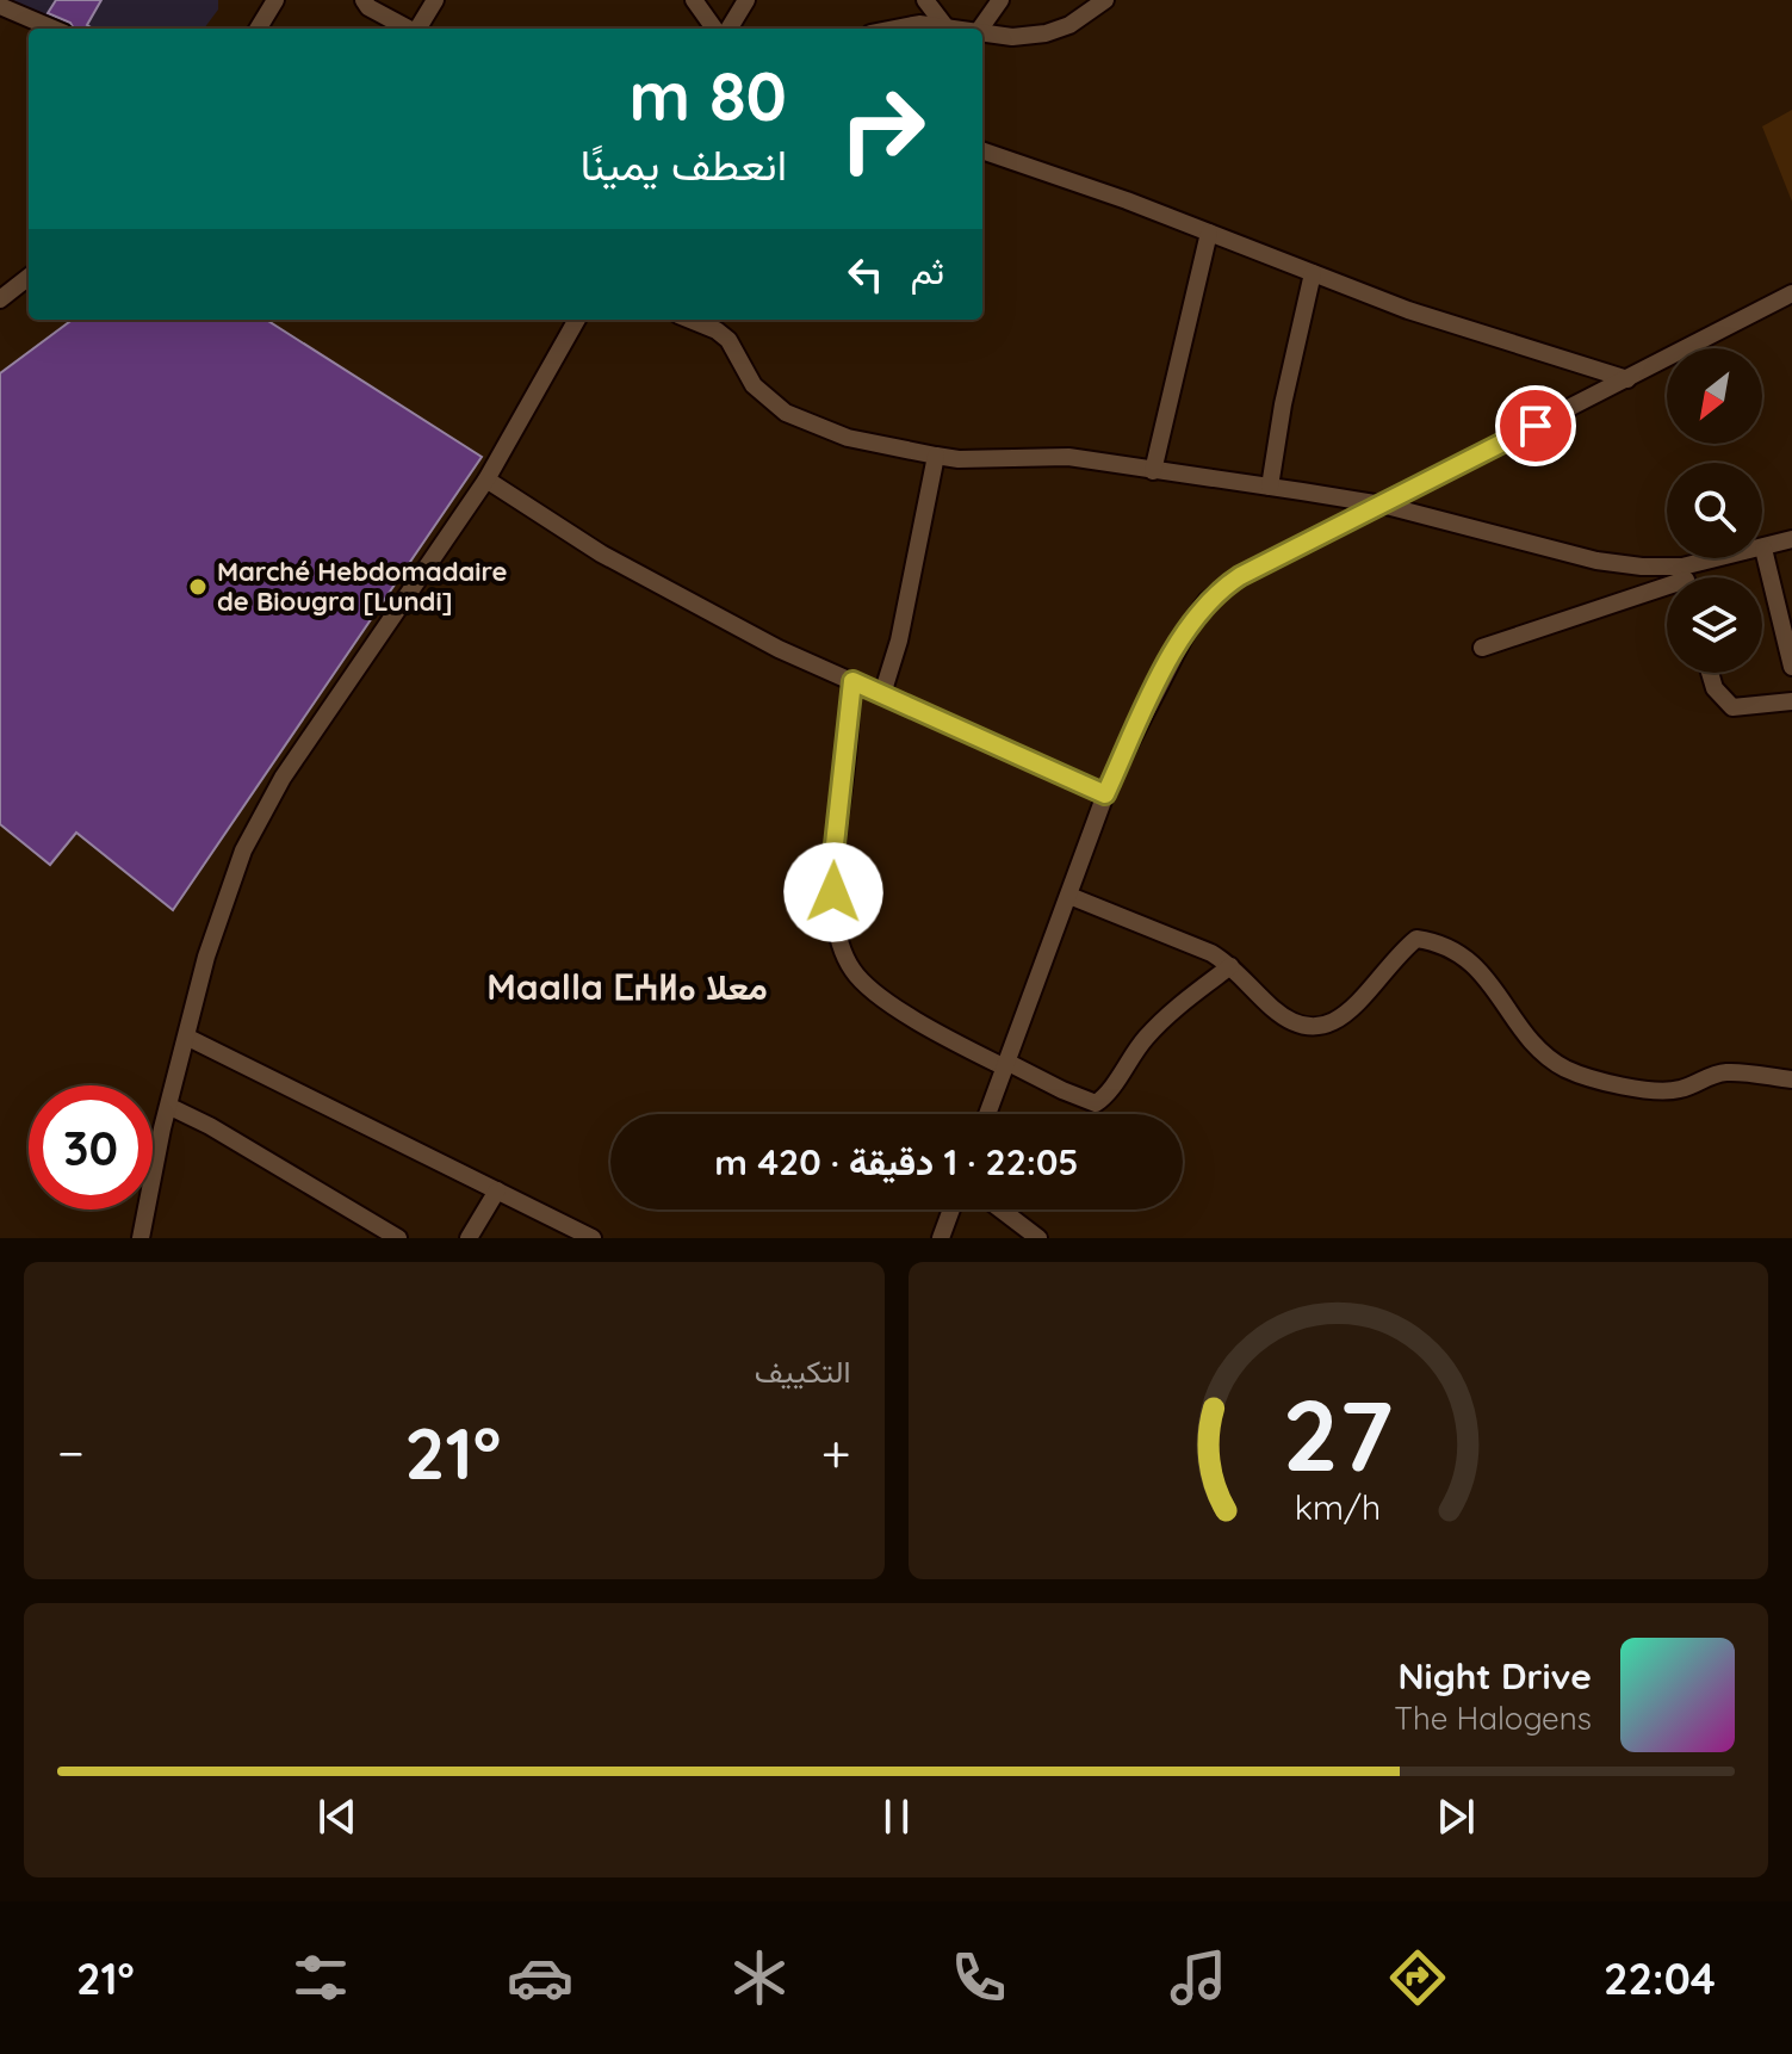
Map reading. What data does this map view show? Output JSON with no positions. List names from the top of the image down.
{
  "districts": ["Maalla ⵎⵄⵍⴰ معلا"],
  "places": ["Marché Hebdomadaire de Biougra [Lundi]"],
  "north": "bottom left",
  "page": {
    "turn": ["80 m", "انعطف يمينًا"],
    "then": "ثم",
    "limit": "30",
    "trip": "22:05 · 1 دقيقة · 420 m",
    "tile": "التكييف",
    "heat": ["−", "21°", "+"],
    "song": ["Night Drive", "The Halogens"],
    "tabs": ["22:04", "21°"],
    "gauge": ["27", "km/h"]
  }
}
